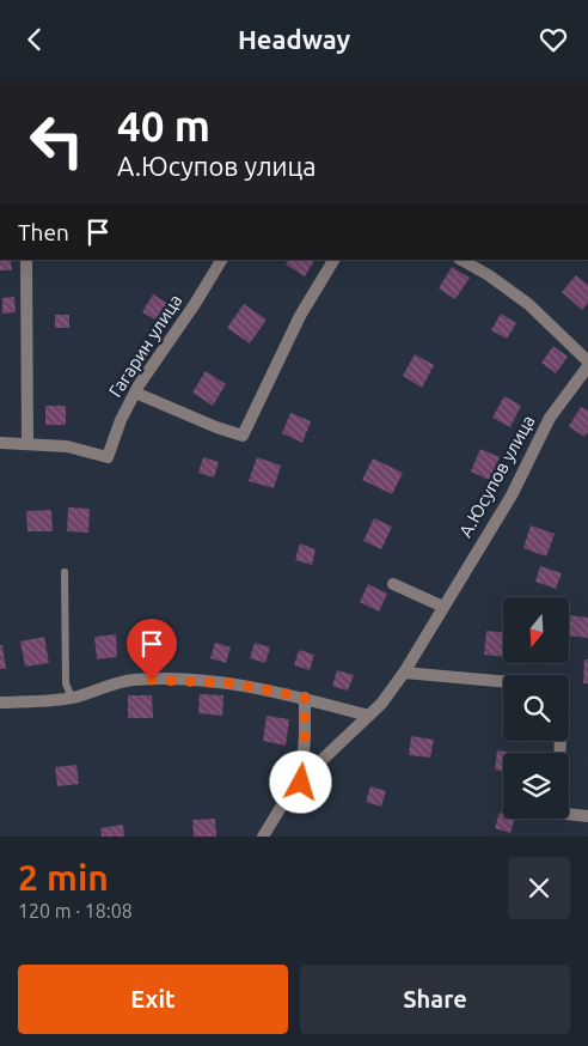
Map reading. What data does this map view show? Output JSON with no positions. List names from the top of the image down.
{
  "streets": {
    "street": ["Гагарин улица", "А.Юсупов улица"]
  },
  "north": "bottom",
  "page": {
    "header": "Headway",
    "turn": ["40 m", "А.Юсупов улица"],
    "then": "Then",
    "heading": ["2 min", "120 m · 18:08"],
    "buttons": ["Exit", "Share"]
  }
}
